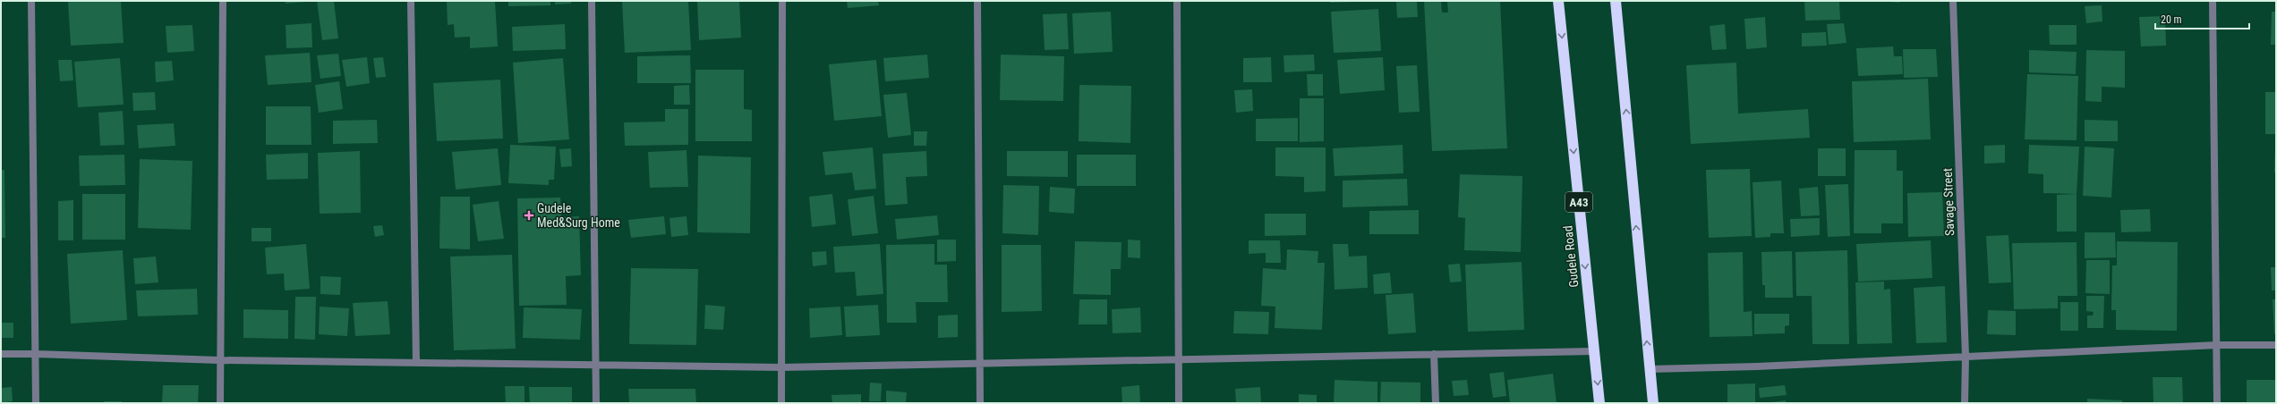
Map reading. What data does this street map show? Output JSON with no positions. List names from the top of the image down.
{
  "streets": {
    "highway": ["A43", "Gudele Road"],
    "street": ["Savage Street"]
  },
  "places": {
    "health": ["Gudele Med&Surg Home"]
  },
  "scale_bar": "20 m"
}
